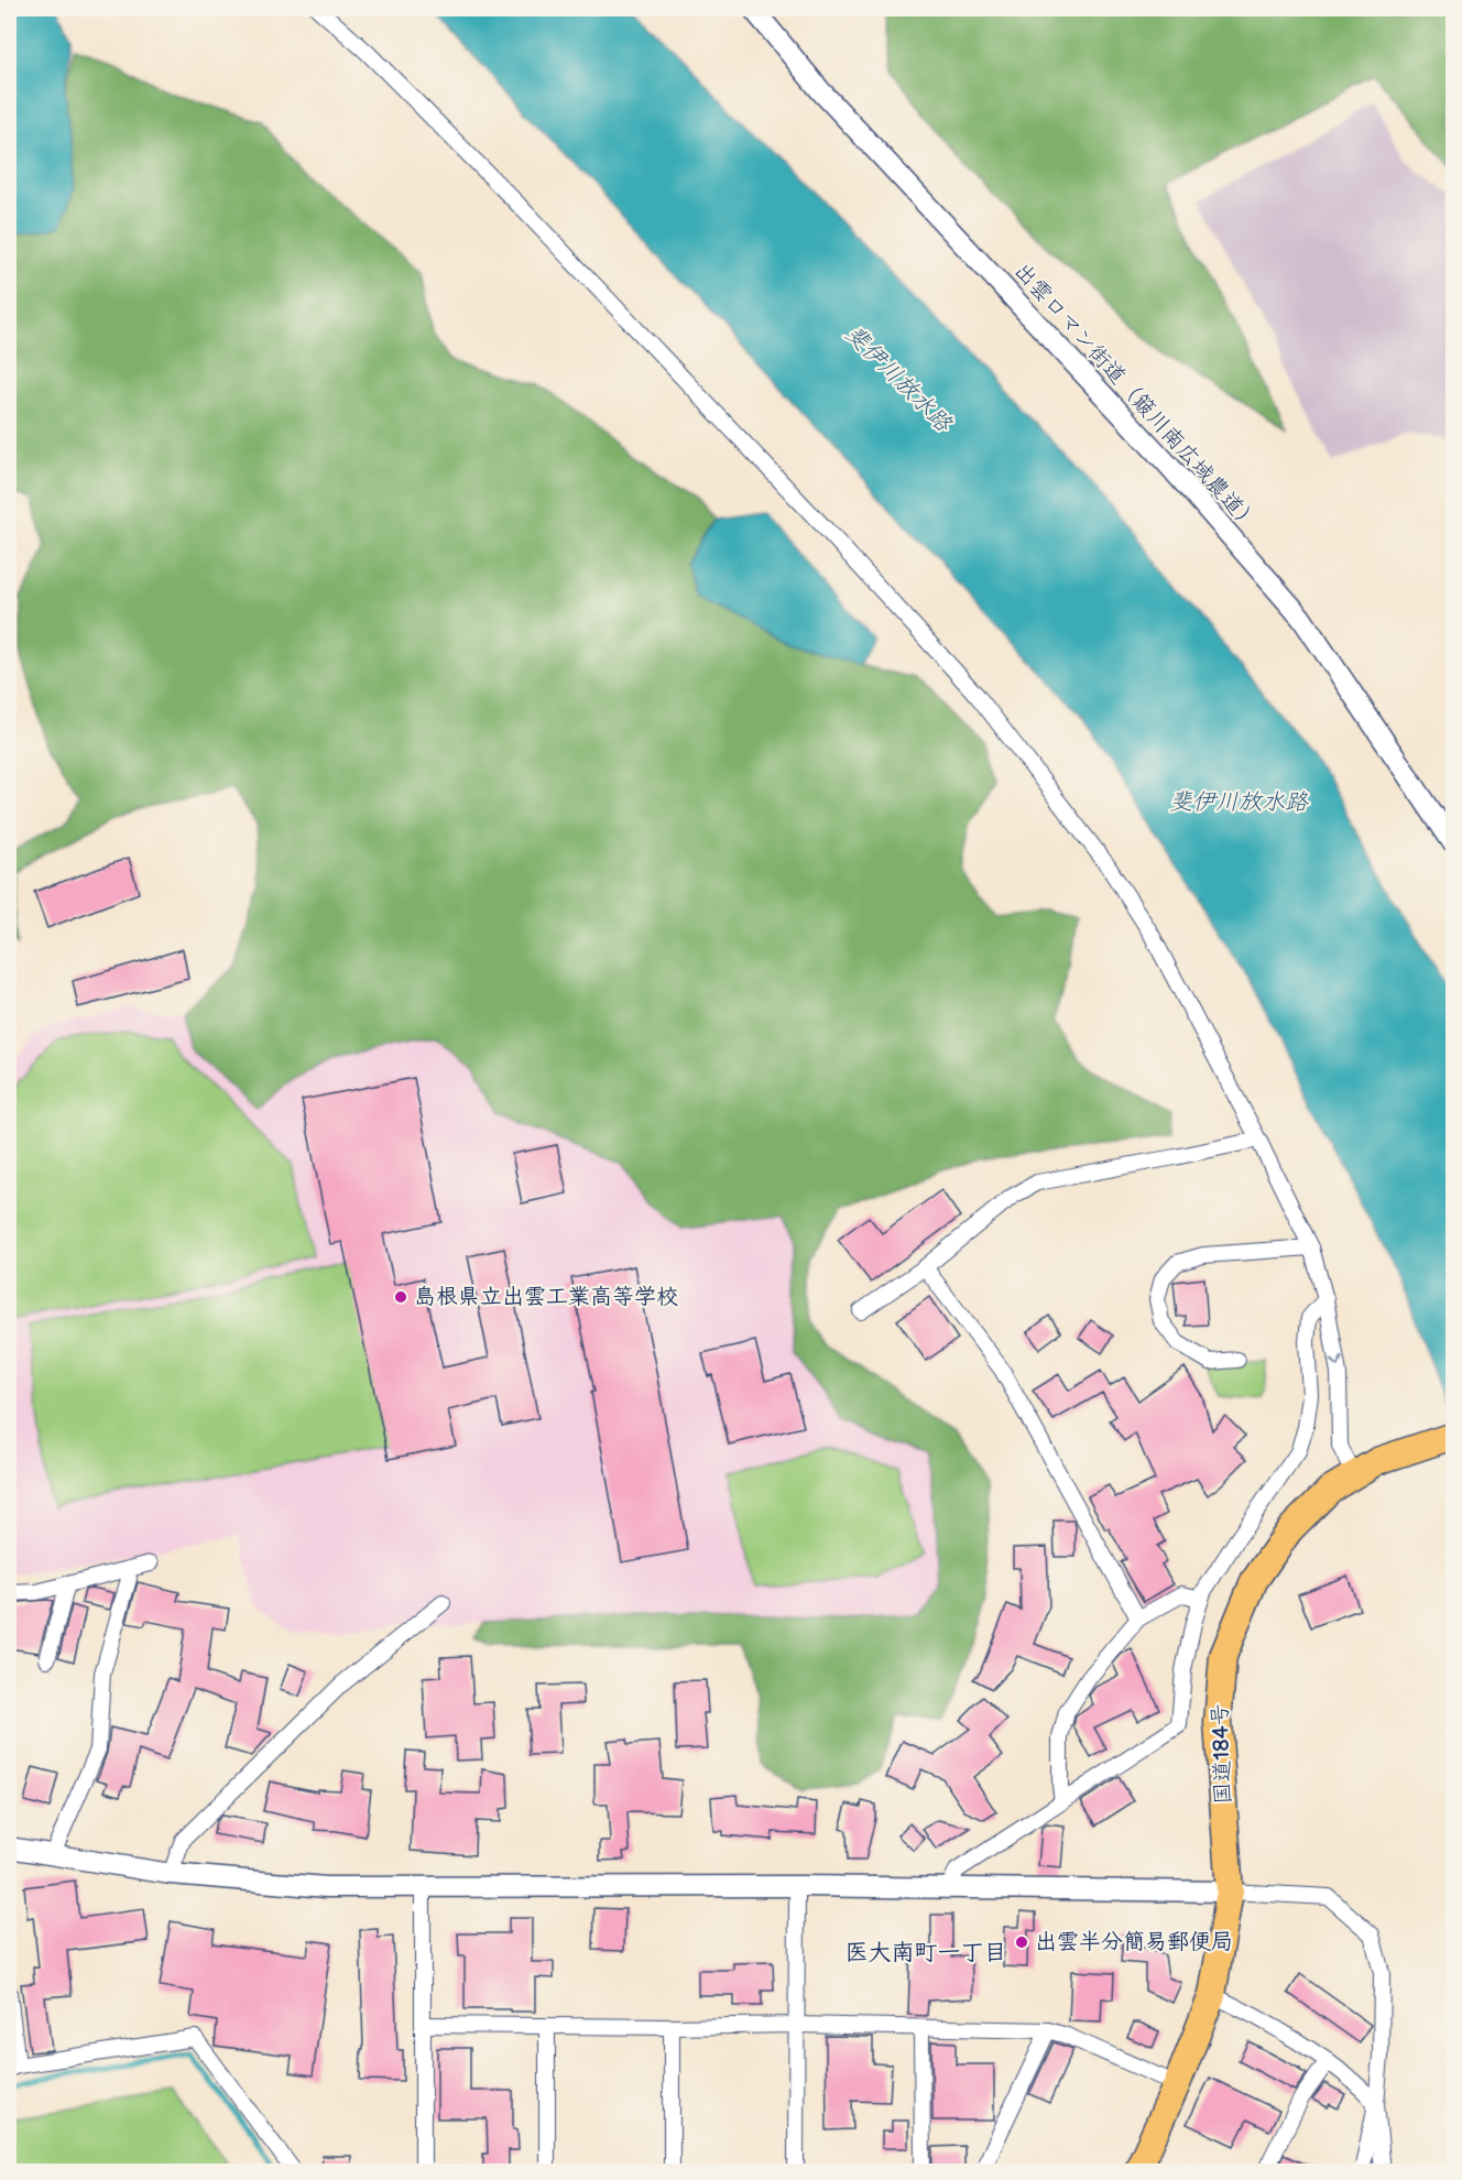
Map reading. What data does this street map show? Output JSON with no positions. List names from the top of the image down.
{
  "streets": {
    "highway": ["国道184号"],
    "street": ["出雲ロマン街道（簸川南広域農道）"]
  },
  "districts": ["医大南町一丁目"],
  "water": ["斐伊川放水路"],
  "places": ["島根県立出雲工業高等学校", "出雲半分簡易郵便局"]
}
